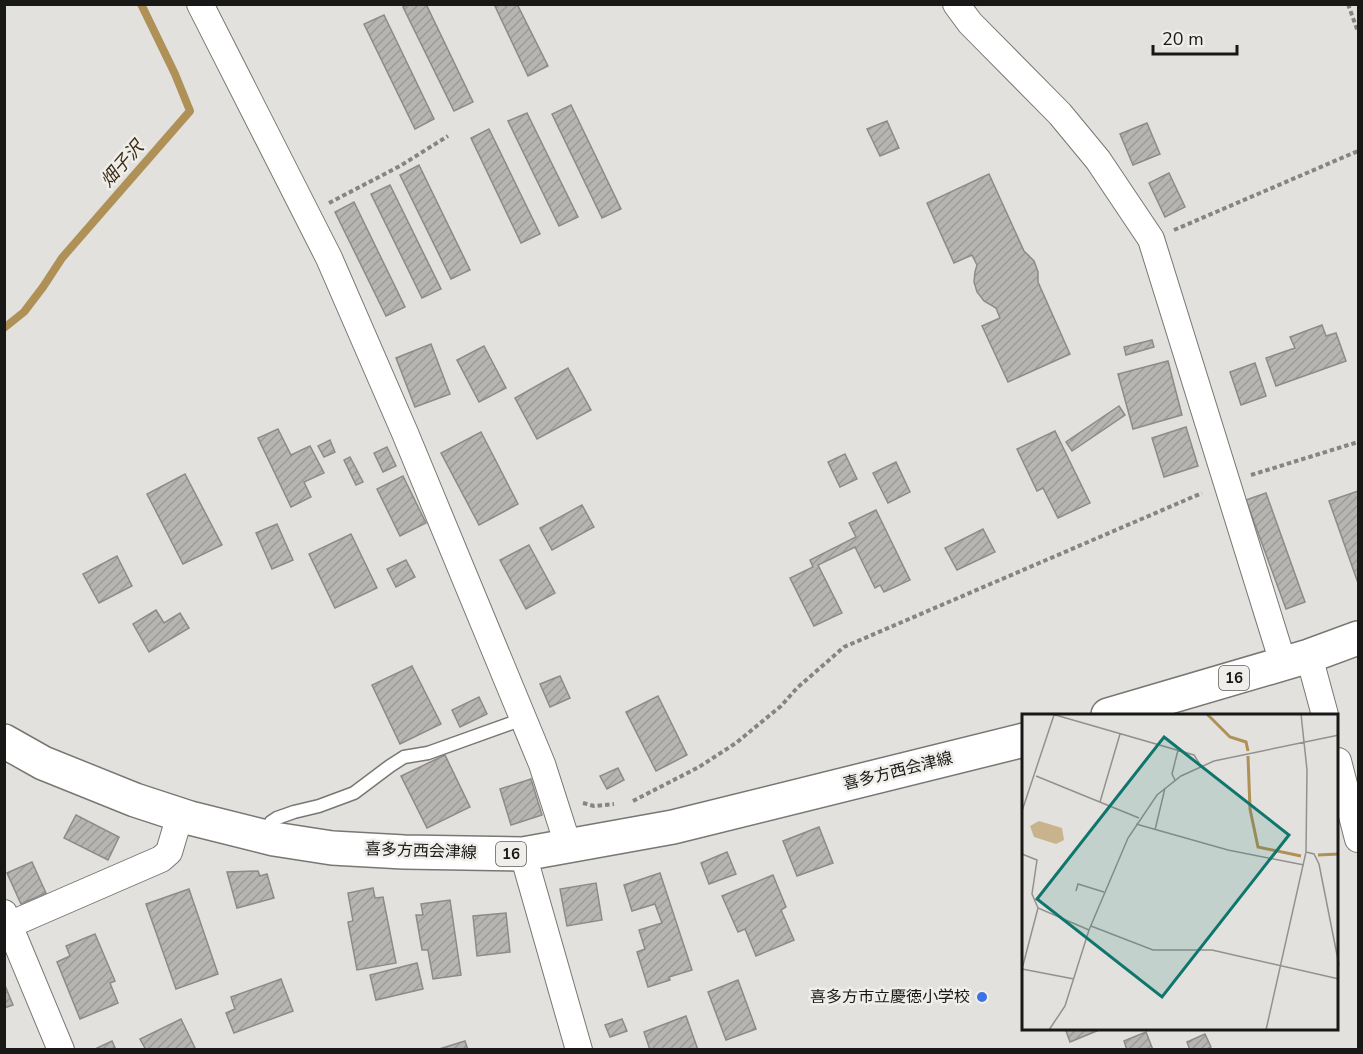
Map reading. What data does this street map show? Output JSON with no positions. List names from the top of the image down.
{
  "streets": {
    "main road": ["16", "喜多方西会津線"]
  },
  "water": ["畑子沢"],
  "places": ["喜多方市立慶徳小学校"],
  "scale_bar": "20 m"
}
